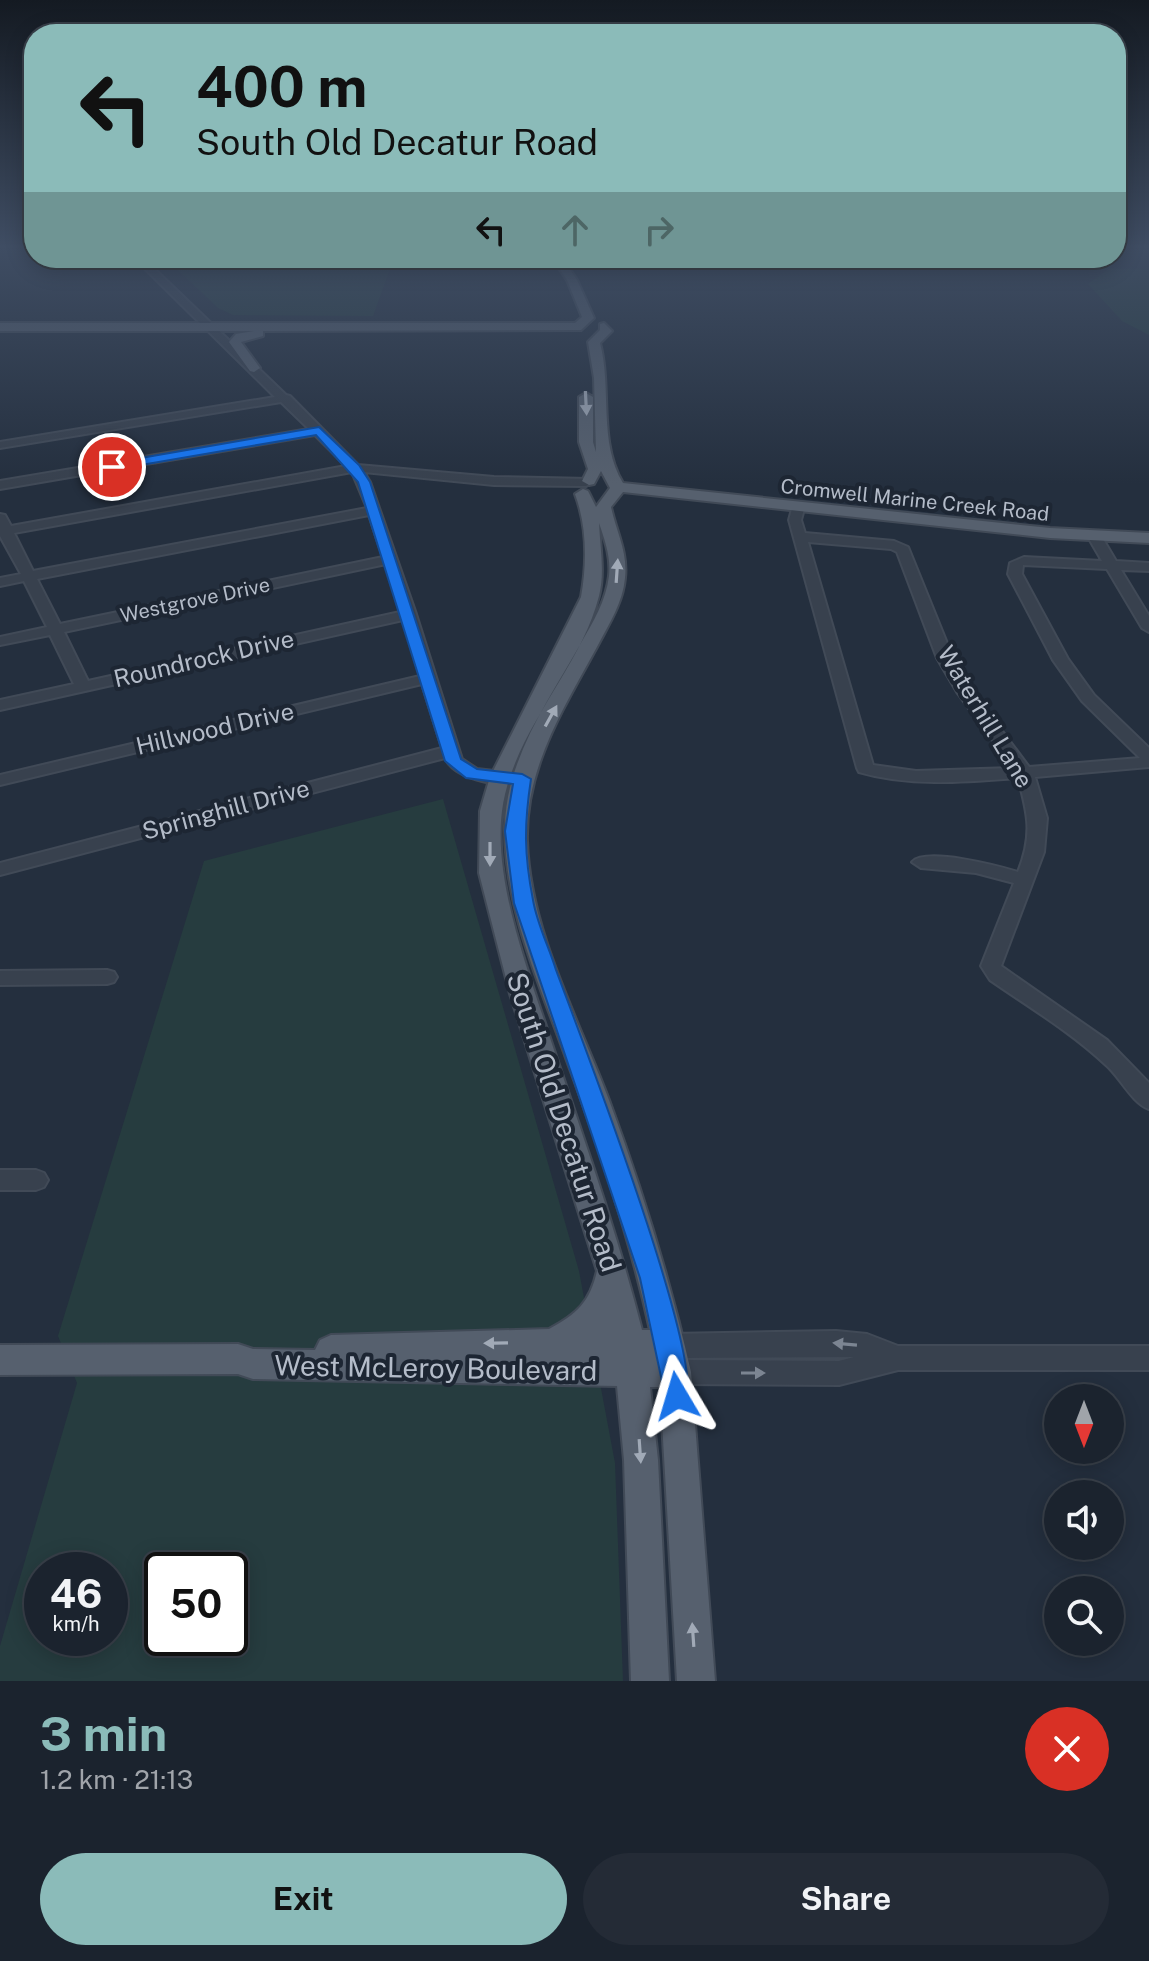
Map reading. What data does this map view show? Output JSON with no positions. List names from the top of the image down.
{
  "streets": {
    "main road": ["Cromwell Marine Creek Road", "South Old Decatur Road", "West McLeroy Boulevard"],
    "street": [
      "Westgrove Drive",
      "Roundrock Drive",
      "Waterhill Lane",
      "Hillwood Drive",
      "Springhill Drive"
    ]
  },
  "crossings": [
    ["Cromwell Marine Creek Road", "South Old Decatur Road"],
    ["South Old Decatur Road", "West McLeroy Boulevard"]
  ],
  "north": "bottom",
  "page": {
    "turn": ["400 m", "South Old Decatur Road"],
    "speed": "46 km/h",
    "limit": "50",
    "heading": ["3 min", "1.2 km · 21:13"],
    "buttons": ["Exit", "Share"]
  }
}
